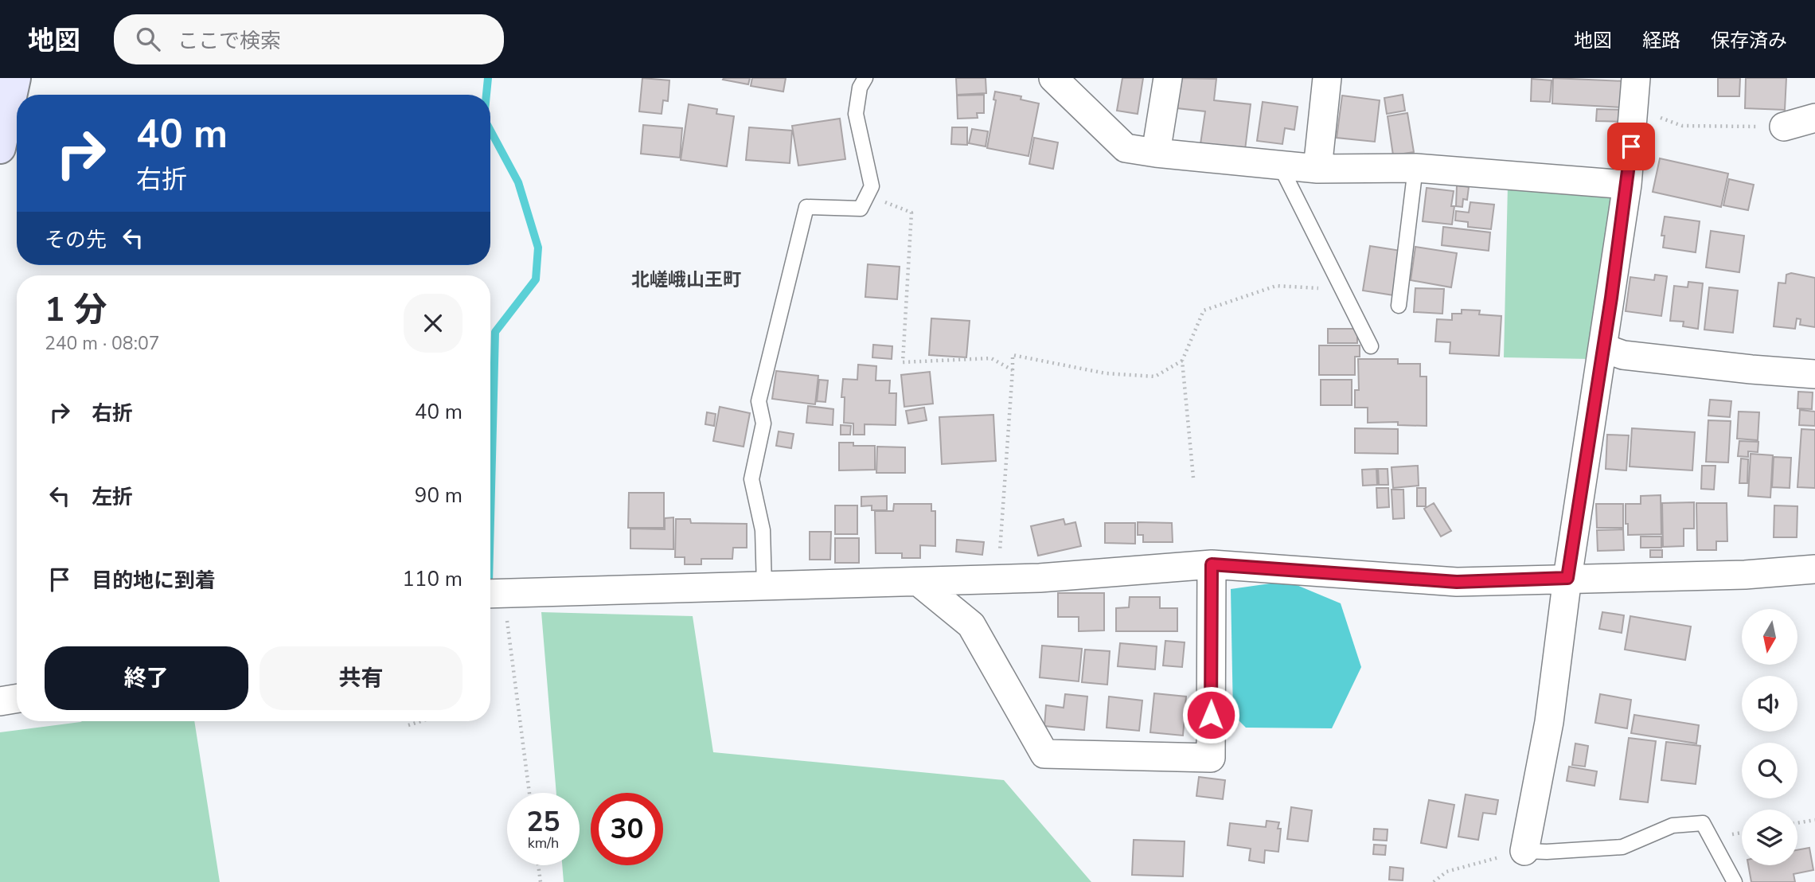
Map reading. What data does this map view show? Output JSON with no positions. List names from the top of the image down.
{
  "districts": ["北嵯峨山王町"],
  "north": "bottom",
  "page": {
    "header": "地図",
    "search": "ここで検索",
    "nav": ["地図", "経路", "保存済み"],
    "turn": ["40 m", "右折"],
    "then": "その先",
    "heading": ["1 分", "240 m · 08:07"],
    "list": [
      {
        "name": "右折",
        "value": "40 m"
      },
      {
        "name": "左折",
        "value": "90 m"
      },
      {
        "name": "目的地に到着",
        "value": "110 m"
      }
    ],
    "buttons": ["終了", "共有"],
    "speed": "25 km/h",
    "limit": "30"
  }
}
